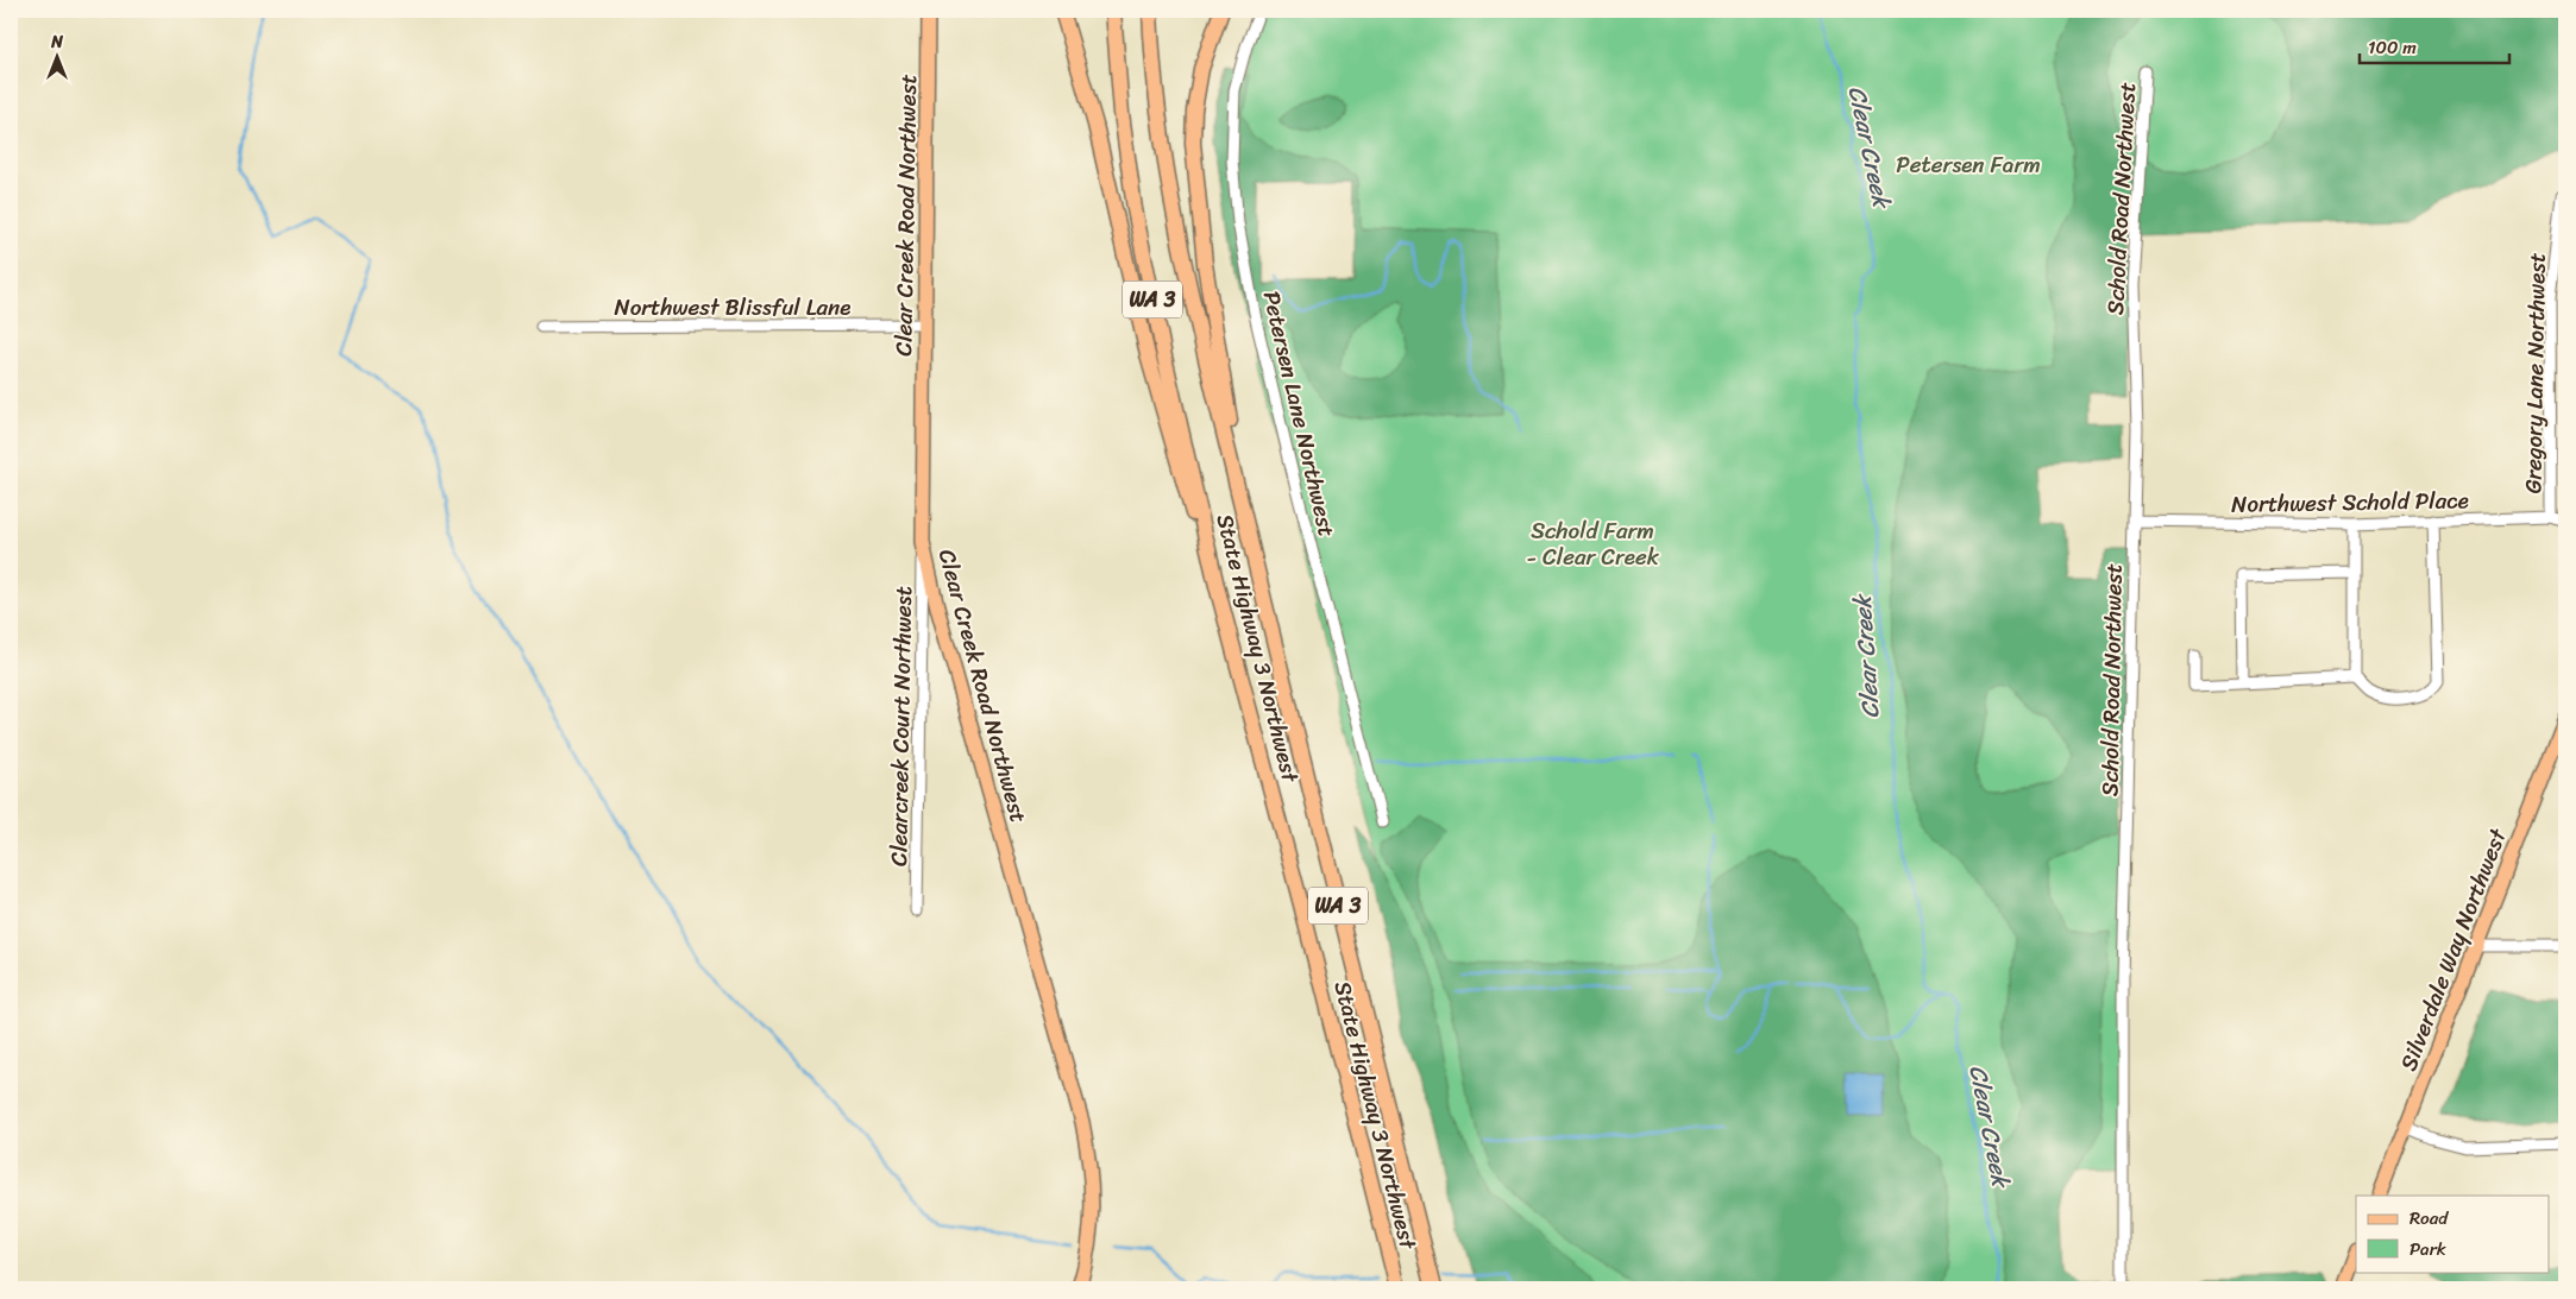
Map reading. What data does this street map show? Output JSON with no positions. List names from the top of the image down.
{
  "streets": {
    "highway": ["WA 3", "State Highway 3 Northwest"],
    "main road": ["Clear Creek Road Northwest", "Silverdale Way Northwest"],
    "street": [
      "Schold Road Northwest",
      "Northwest Blissful Lane",
      "Gregory Lane Northwest",
      "Petersen Lane Northwest",
      "Northwest Schold Place",
      "Clearcreek Court Northwest"
    ]
  },
  "crossings": [
    ["Schold Road Northwest", "Northwest Schold Place"],
    ["Clear Creek Road Northwest", "Northwest Blissful Lane"],
    ["Clear Creek Road Northwest", "Clearcreek Court Northwest"],
    ["Gregory Lane Northwest", "Northwest Schold Place"]
  ],
  "water": ["Clear Creek"],
  "parks": ["Petersen Farm", "Schold Farm - Clear Creek"],
  "legend": ["Road", "Park"],
  "scale_bar": "100 m",
  "north": "top"
}
